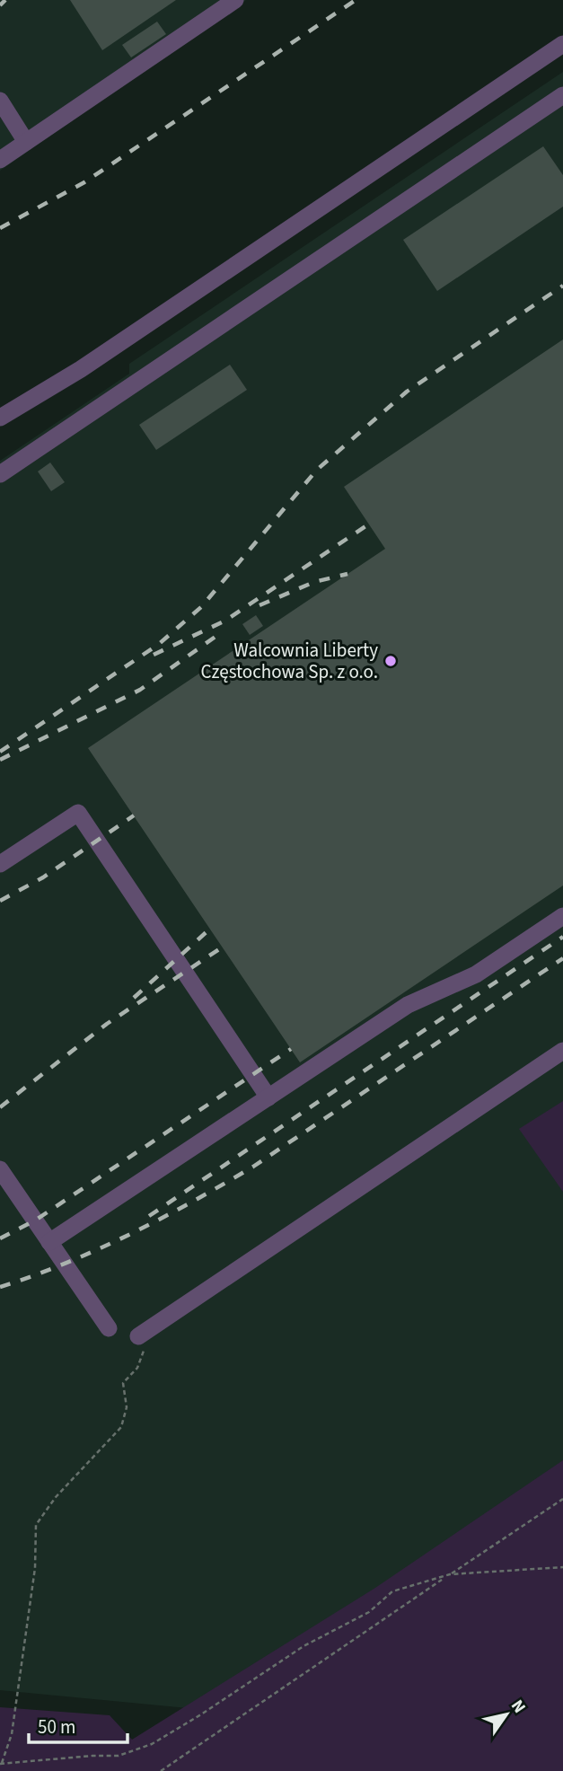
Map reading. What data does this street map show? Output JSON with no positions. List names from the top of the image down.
{
  "places": ["Walcownia Liberty Częstochowa Sp. z o.o."],
  "scale_bar": "50 m",
  "north": "top right"
}
